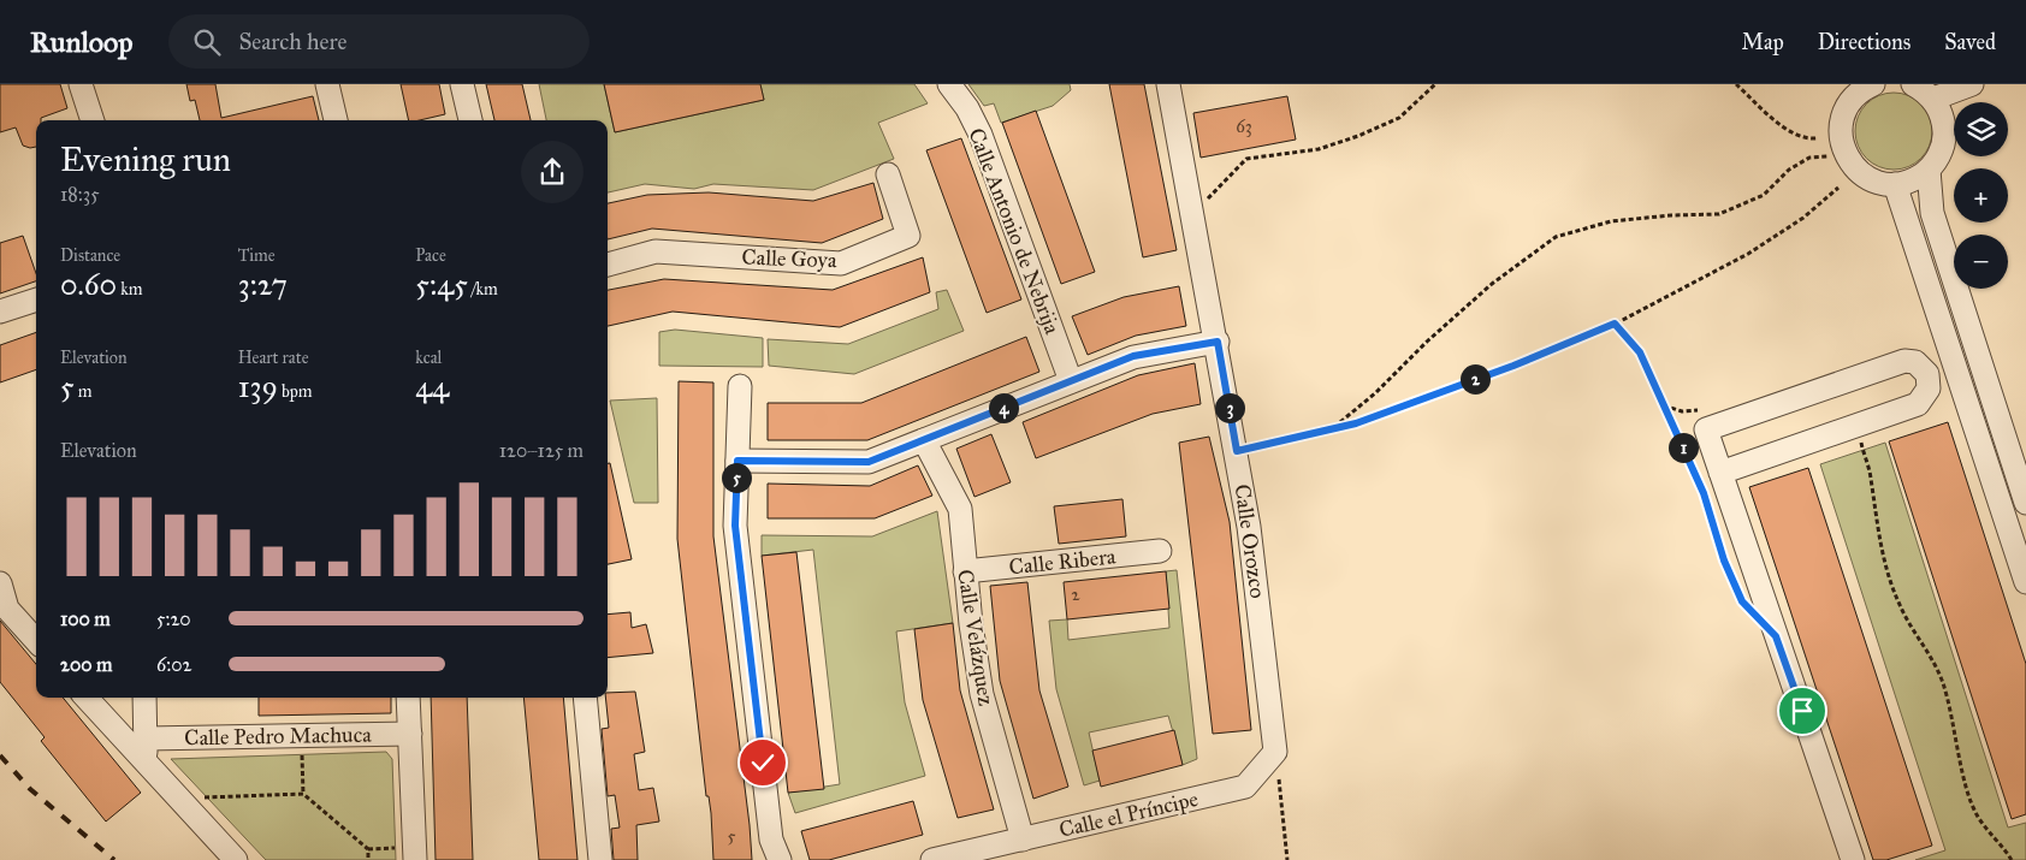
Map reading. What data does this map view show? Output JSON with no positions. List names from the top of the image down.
{
  "streets": {
    "street": [
      "Calle Antonio de Nebrija",
      "Calle Goya",
      "Calle Orozco",
      "Calle Ribera",
      "Calle Velázquez",
      "Calle Pedro Machuca",
      "Calle el Príncipe"
    ]
  },
  "crossings": [
    ["Calle Orozco", "Calle el Príncipe"],
    ["Calle Ribera", "Calle Velázquez"],
    ["Calle Velázquez", "Calle el Príncipe"]
  ],
  "house_numbers": ["63", "2", "5"],
  "page": {
    "header": "Runloop",
    "search": "Search here",
    "nav": ["Map", "Directions", "Saved"],
    "map_buttons": ["+", "−"],
    "heading": ["Evening run", "18:35"],
    "stats": [
      ["Distance", "0.60 km"],
      ["Time", "3:27"],
      ["Pace", "5:45 /km"],
      ["Elevation", "5 m"],
      ["Heart rate", "139 bpm"],
      ["kcal", "44"]
    ],
    "pins": [
      "2",
      "3",
      "4",
      "1",
      "5"
    ],
    "chart": ["Elevation", "120–125 m"],
    "list": [
      {
        "name": "100 m",
        "note": "5:20"
      },
      {
        "name": "200 m",
        "note": "6:02"
      }
    ]
  }
}
